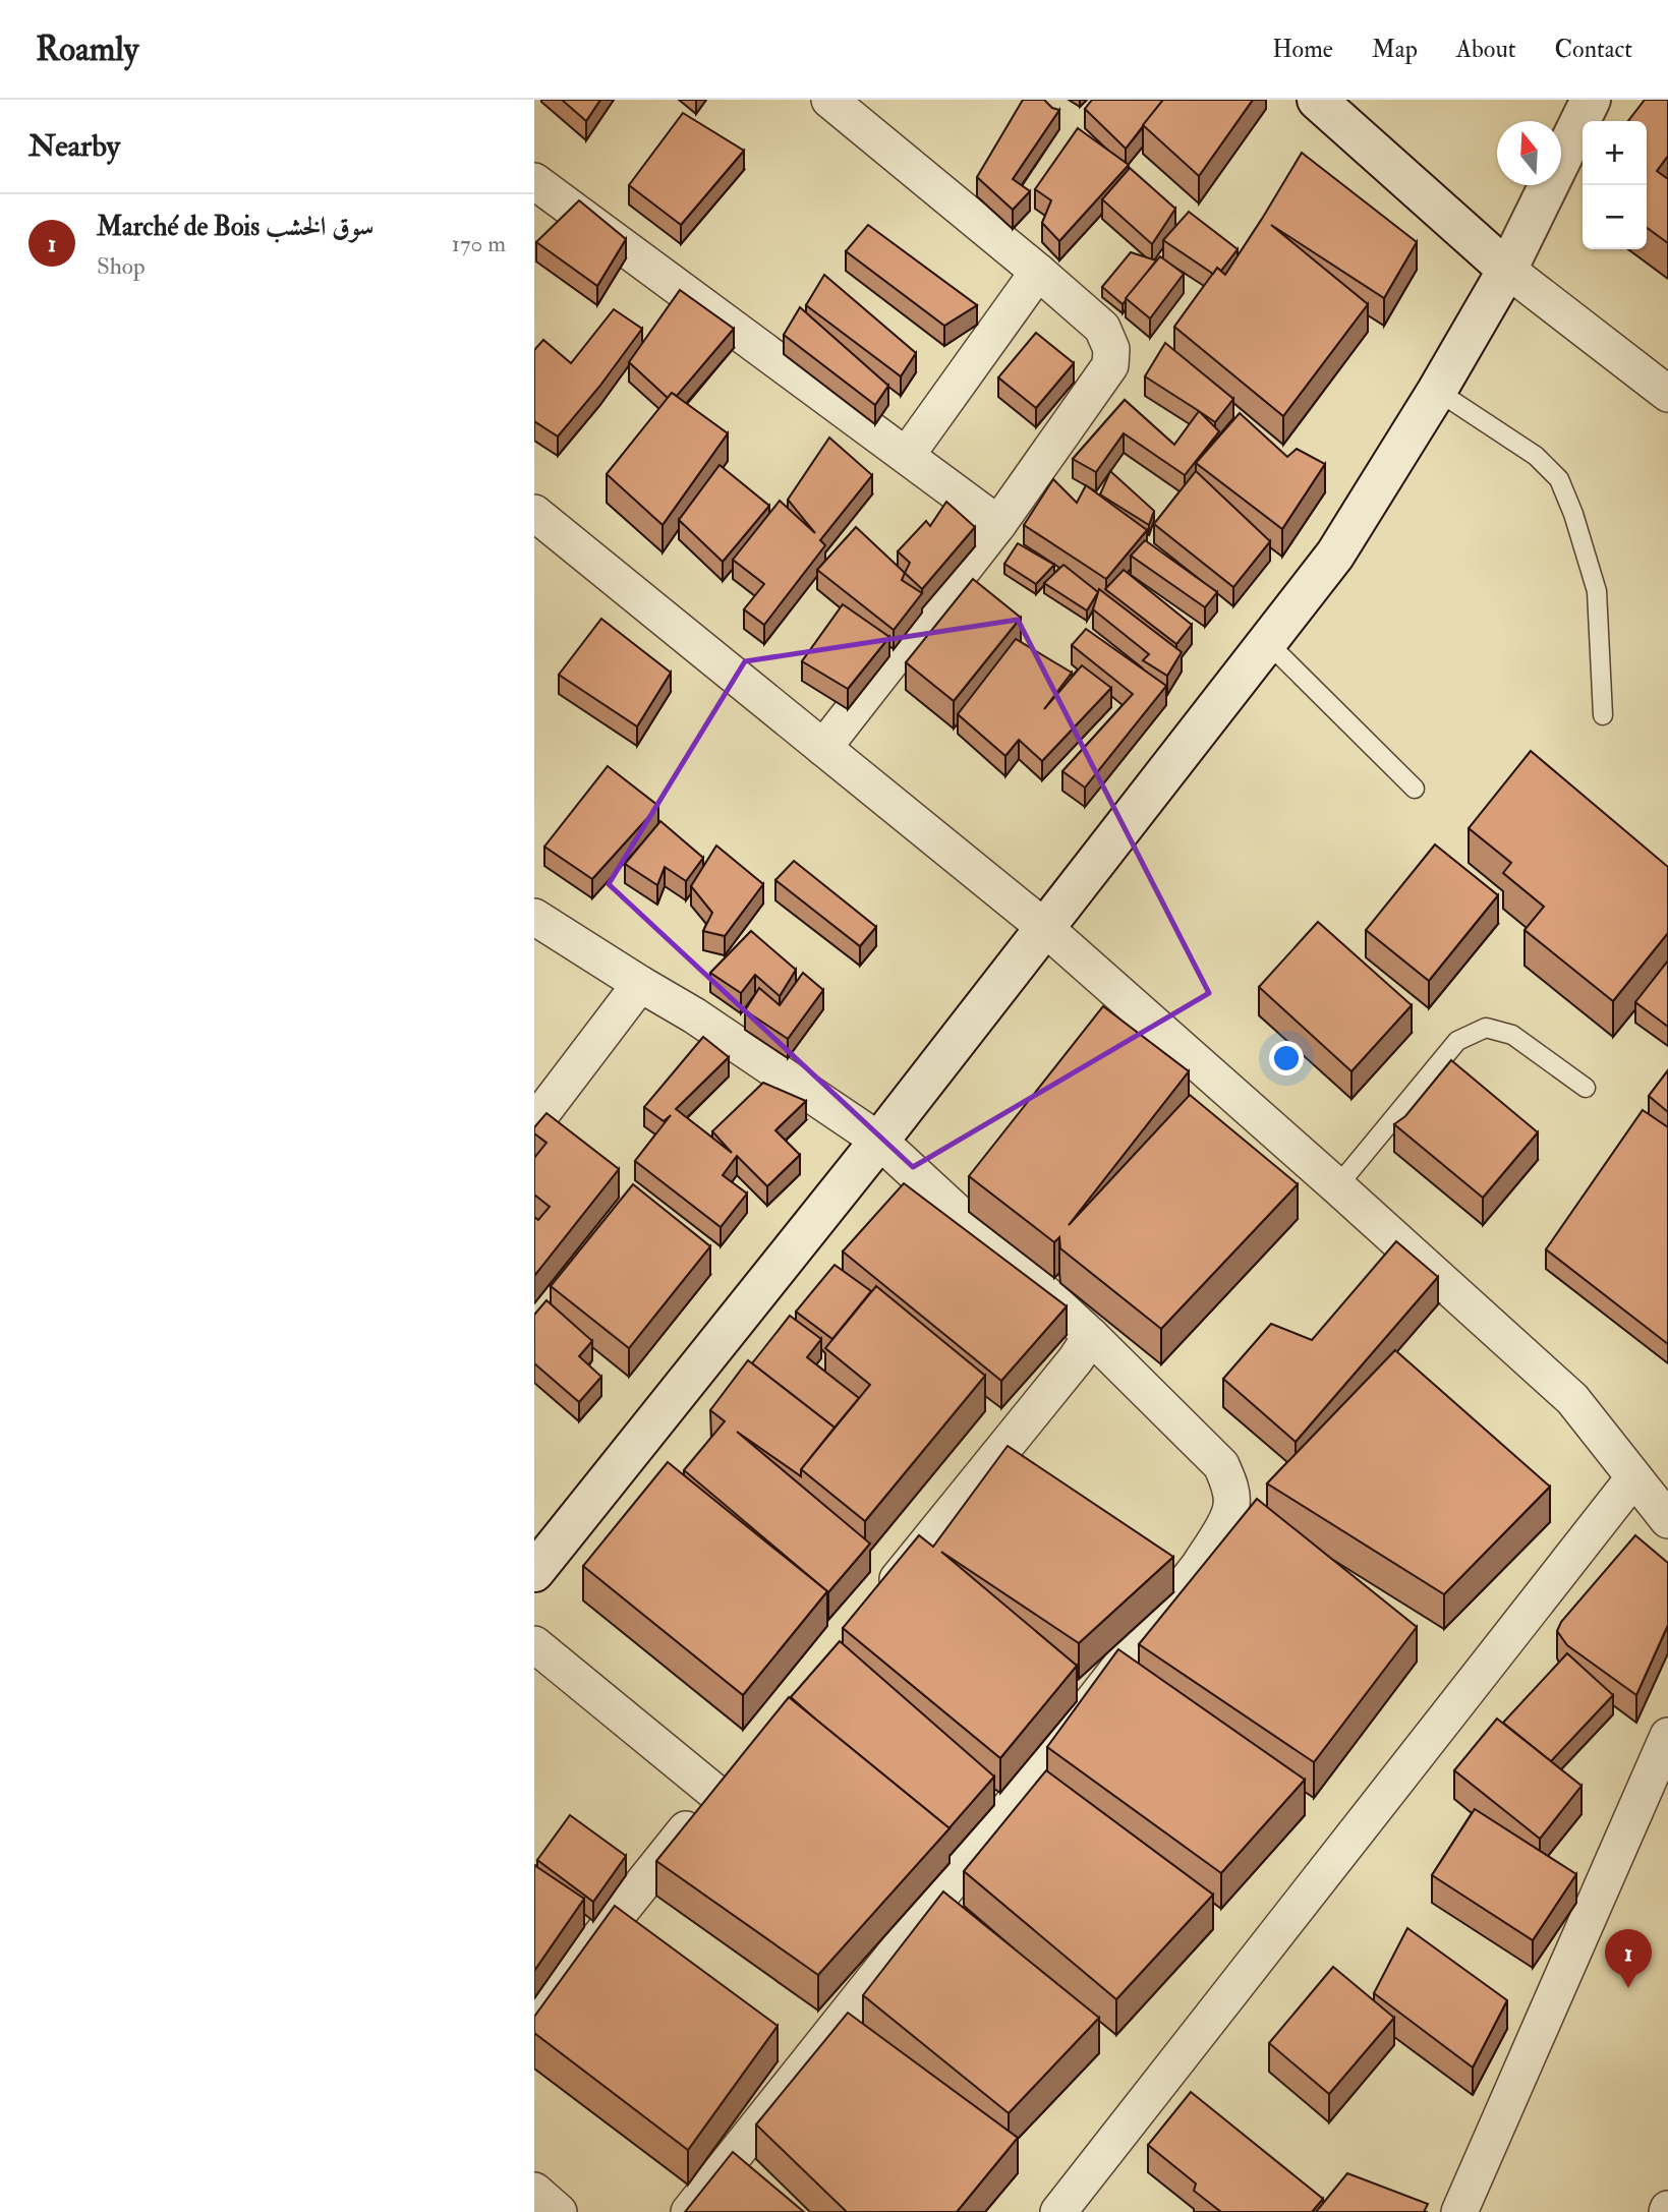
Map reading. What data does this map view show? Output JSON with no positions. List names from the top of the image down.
{
  "north": "top",
  "page": {
    "header": "Roamly",
    "nav": [
      "Home",
      "Map",
      "About",
      "Contact"
    ],
    "heading": "Nearby",
    "map_buttons": ["+", "−"],
    "list": [
      {
        "mark": "1",
        "name": "Marché de Bois سوق الخشب",
        "note": "Shop",
        "value": "170 m"
      }
    ],
    "pins": "1"
  }
}
